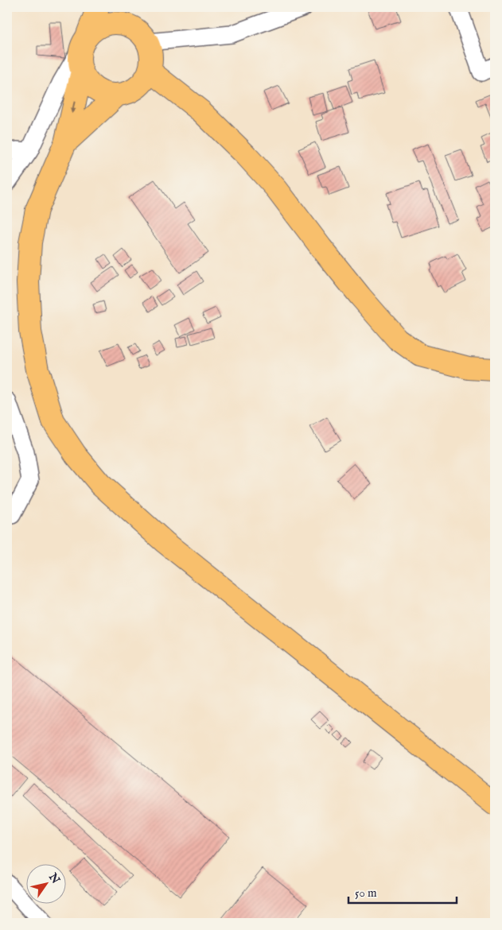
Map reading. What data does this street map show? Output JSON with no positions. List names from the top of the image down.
{
  "scale_bar": "50 m",
  "north": "top right"
}
